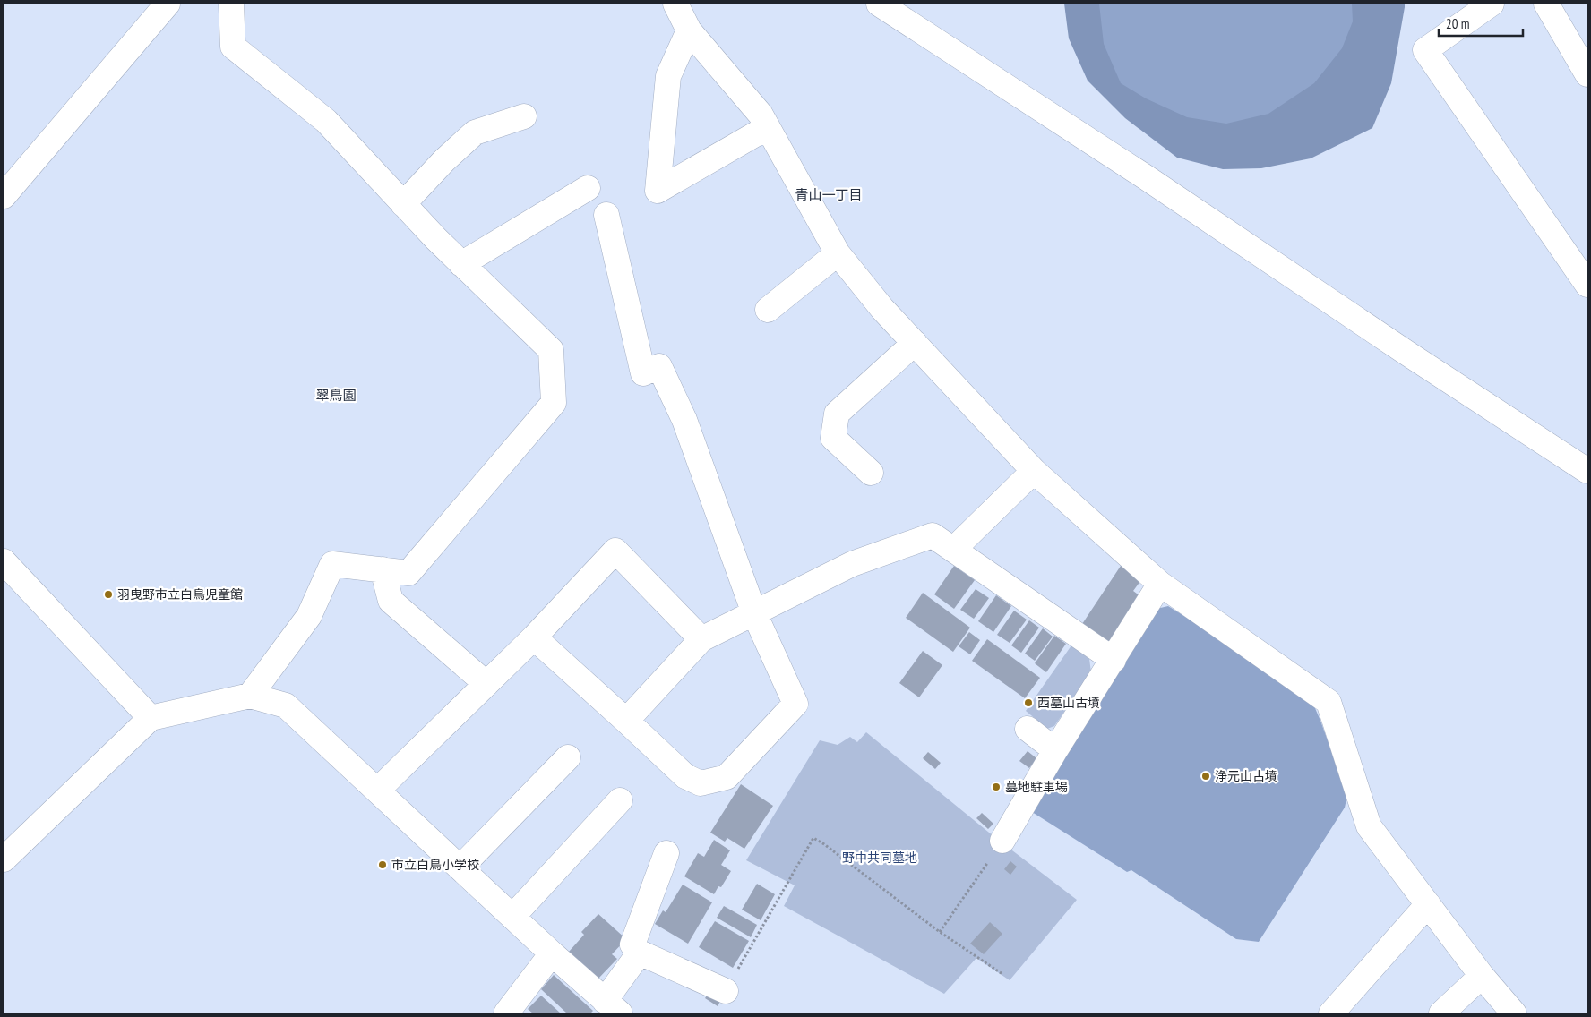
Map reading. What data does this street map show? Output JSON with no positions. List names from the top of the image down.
{
  "districts": ["青山一丁目", "翠鳥園"],
  "parks": ["野中共同墓地"],
  "places": [
    "羽曳野市立白鳥児童館",
    "西墓山古墳",
    "浄元山古墳",
    "墓地駐車場",
    "市立白鳥小学校"
  ],
  "scale_bar": "20 m"
}
